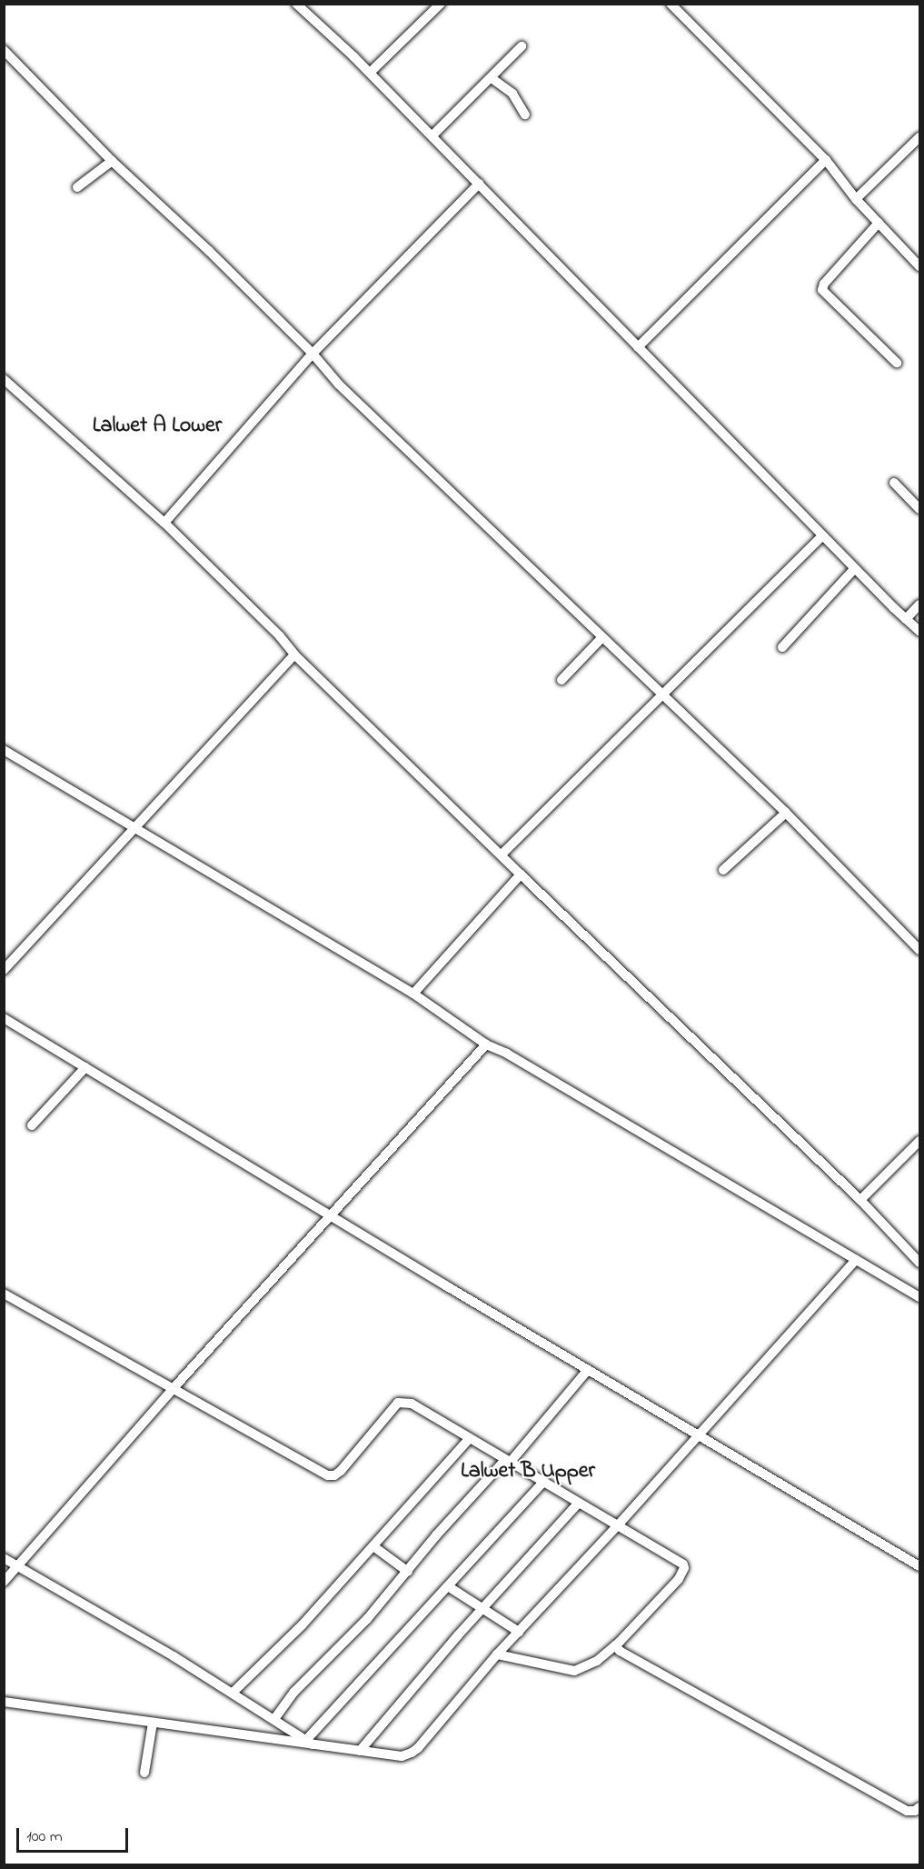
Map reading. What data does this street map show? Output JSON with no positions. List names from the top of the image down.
{
  "districts": ["Lalwet A Lower", "Lalwet B Upper"],
  "scale_bar": "100 m"
}
